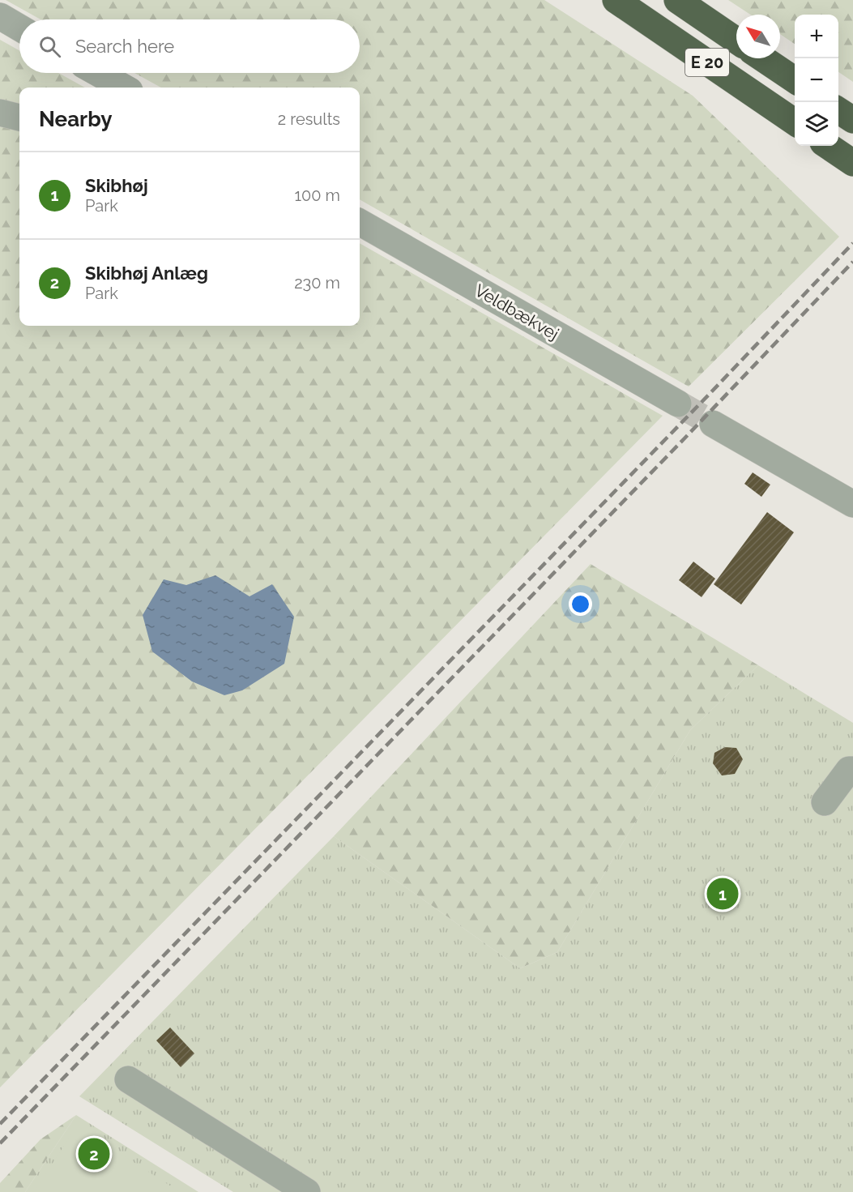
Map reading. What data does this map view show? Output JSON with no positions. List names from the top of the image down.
{
  "streets": {
    "highway": ["E 20"],
    "street": ["Veldbækvej"]
  },
  "north": "top left",
  "page": {
    "map_buttons": ["+", "−"],
    "search": "Search here",
    "heading": ["Nearby", "2 results"],
    "list": [
      {
        "mark": "1",
        "name": "Skibhøj",
        "note": "Park",
        "value": "100 m"
      },
      {
        "mark": "2",
        "name": "Skibhøj Anlæg",
        "note": "Park",
        "value": "230 m"
      }
    ],
    "pins": ["1", "2"]
  }
}
